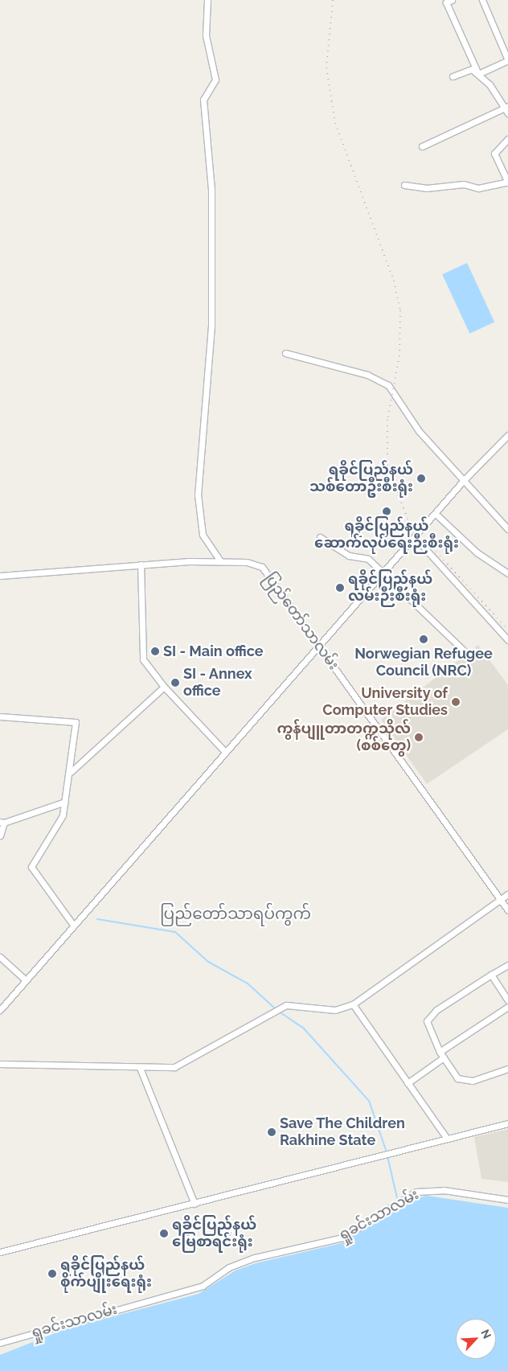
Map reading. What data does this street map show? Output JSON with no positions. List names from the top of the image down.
{
  "streets": {
    "street": ["ပြည်တော်သာလမ်း", "ရှုခင်းသာလမ်း"]
  },
  "districts": ["ပြည်တော်သာရပ်ကွက်"],
  "places": [
    "ရခိုင်ပြည်နယ် သစ်တောဦးစီးရုံး",
    "ရခိုင်ပြည်နယ် ဆောက်လုပ်ရေးဉီးစီးရုံး",
    "ရခိုင်ပြည်နယ် လမ်းဉီးစီးရုံး",
    "Norwegian Refugee Council (NRC)",
    "SI - Main office",
    "SI - Annex office",
    "University of Computer Studies",
    "ကွန်ပျူတာတက္ကသိုလ် (စစ်တွေ)",
    "Save The Children Rakhine State",
    "ရခိုင်ပြည်နယ် မြေစာရင်းရုံး",
    "ရခိုင်ပြည်နယ် စိုက်ပျိုးရေးရုံး"
  ],
  "north": "top right"
}
